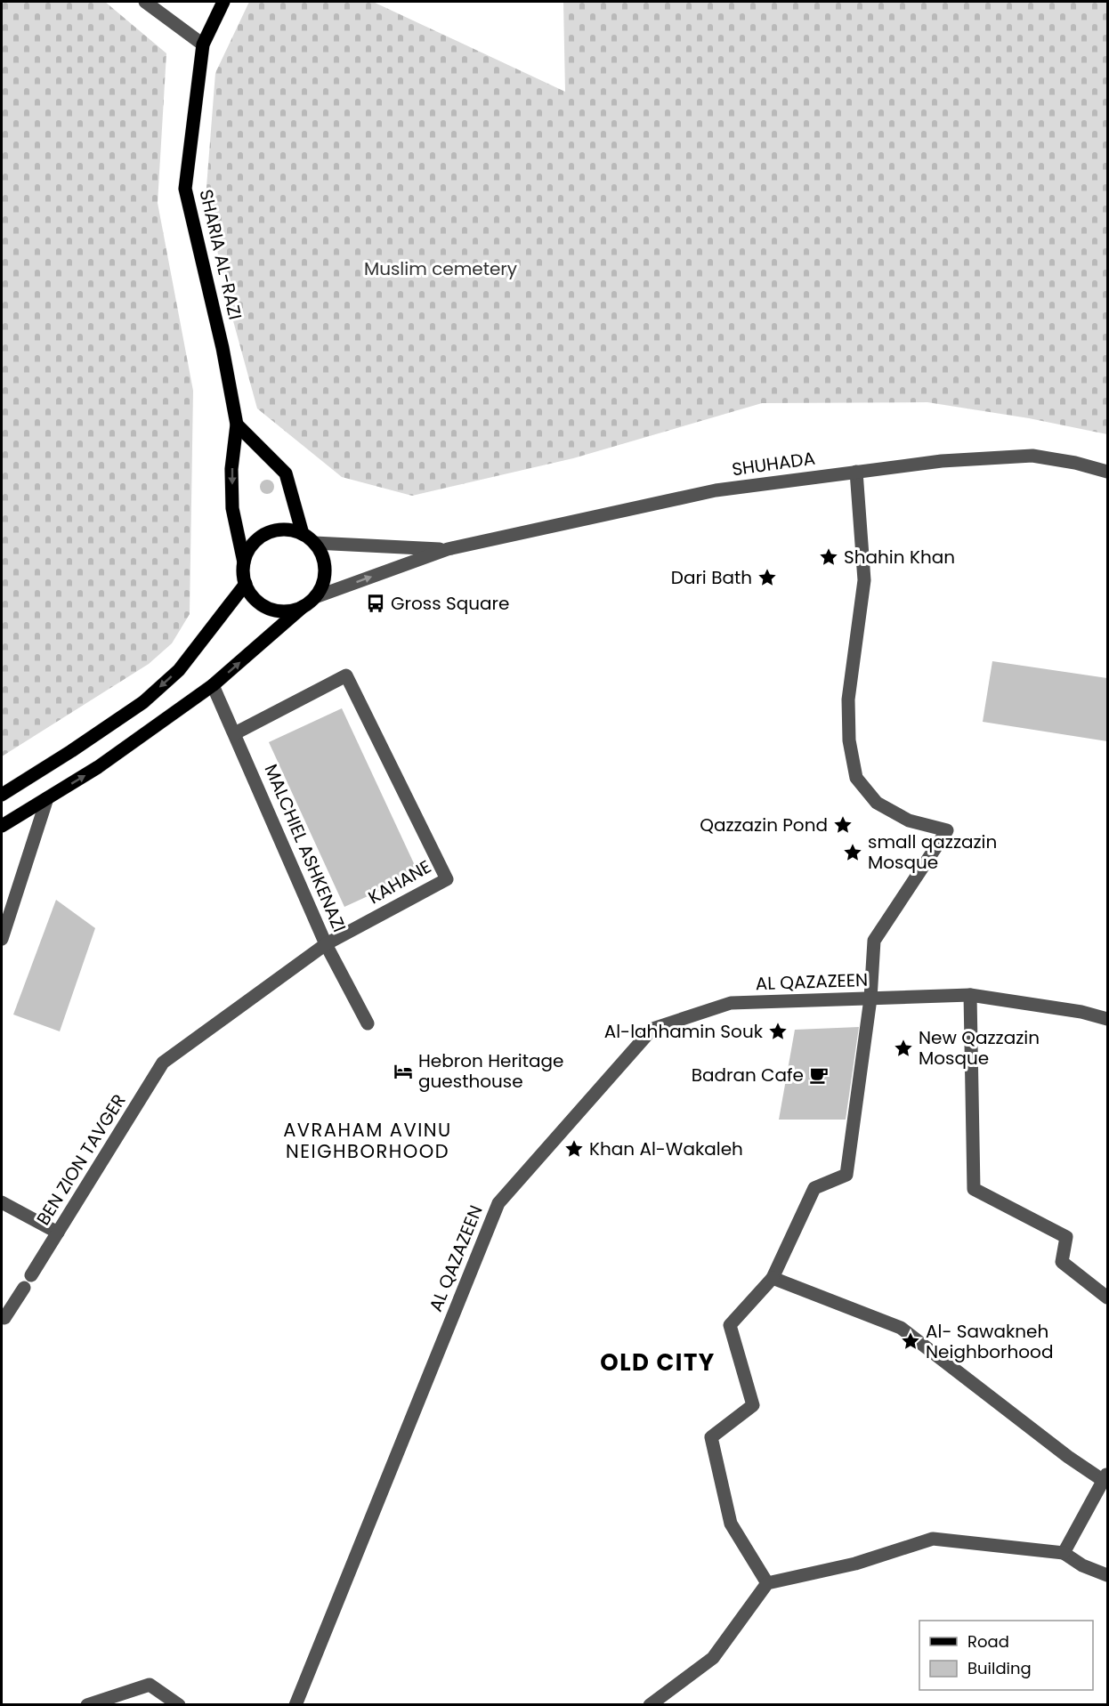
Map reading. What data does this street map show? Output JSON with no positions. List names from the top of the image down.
{
  "streets": {
    "main road": ["SHARIA AL-RAZI"],
    "street": [
      "SHUHADA",
      "MALCHIEL ASHKENAZI",
      "KAHANE",
      "AL QAZAZEEN",
      "BEN ZION TAVGER"
    ]
  },
  "crossings": [
    ["MALCHIEL ASHKENAZI", "KAHANE"],
    ["KAHANE", "BEN ZION TAVGER"]
  ],
  "districts": ["AVRAHAM AVINU NEIGHBORHOOD", "OLD CITY"],
  "parks": ["Muslim cemetery"],
  "places": {
    "place": [
      "Shahin Khan",
      "Dari Bath",
      "Qazzazin Pond",
      "small qazzazin Mosque",
      "Al-lahhamin Souk",
      "New Qazzazin Mosque",
      "Khan Al-Wakaleh",
      "Al- Sawakneh Neighborhood"
    ],
    "bus stop": ["Gross Square"],
    "hotel": ["Hebron Heritage guesthouse"],
    "cafe": ["Badran Cafe"]
  },
  "legend": ["Road", "Building"]
}
